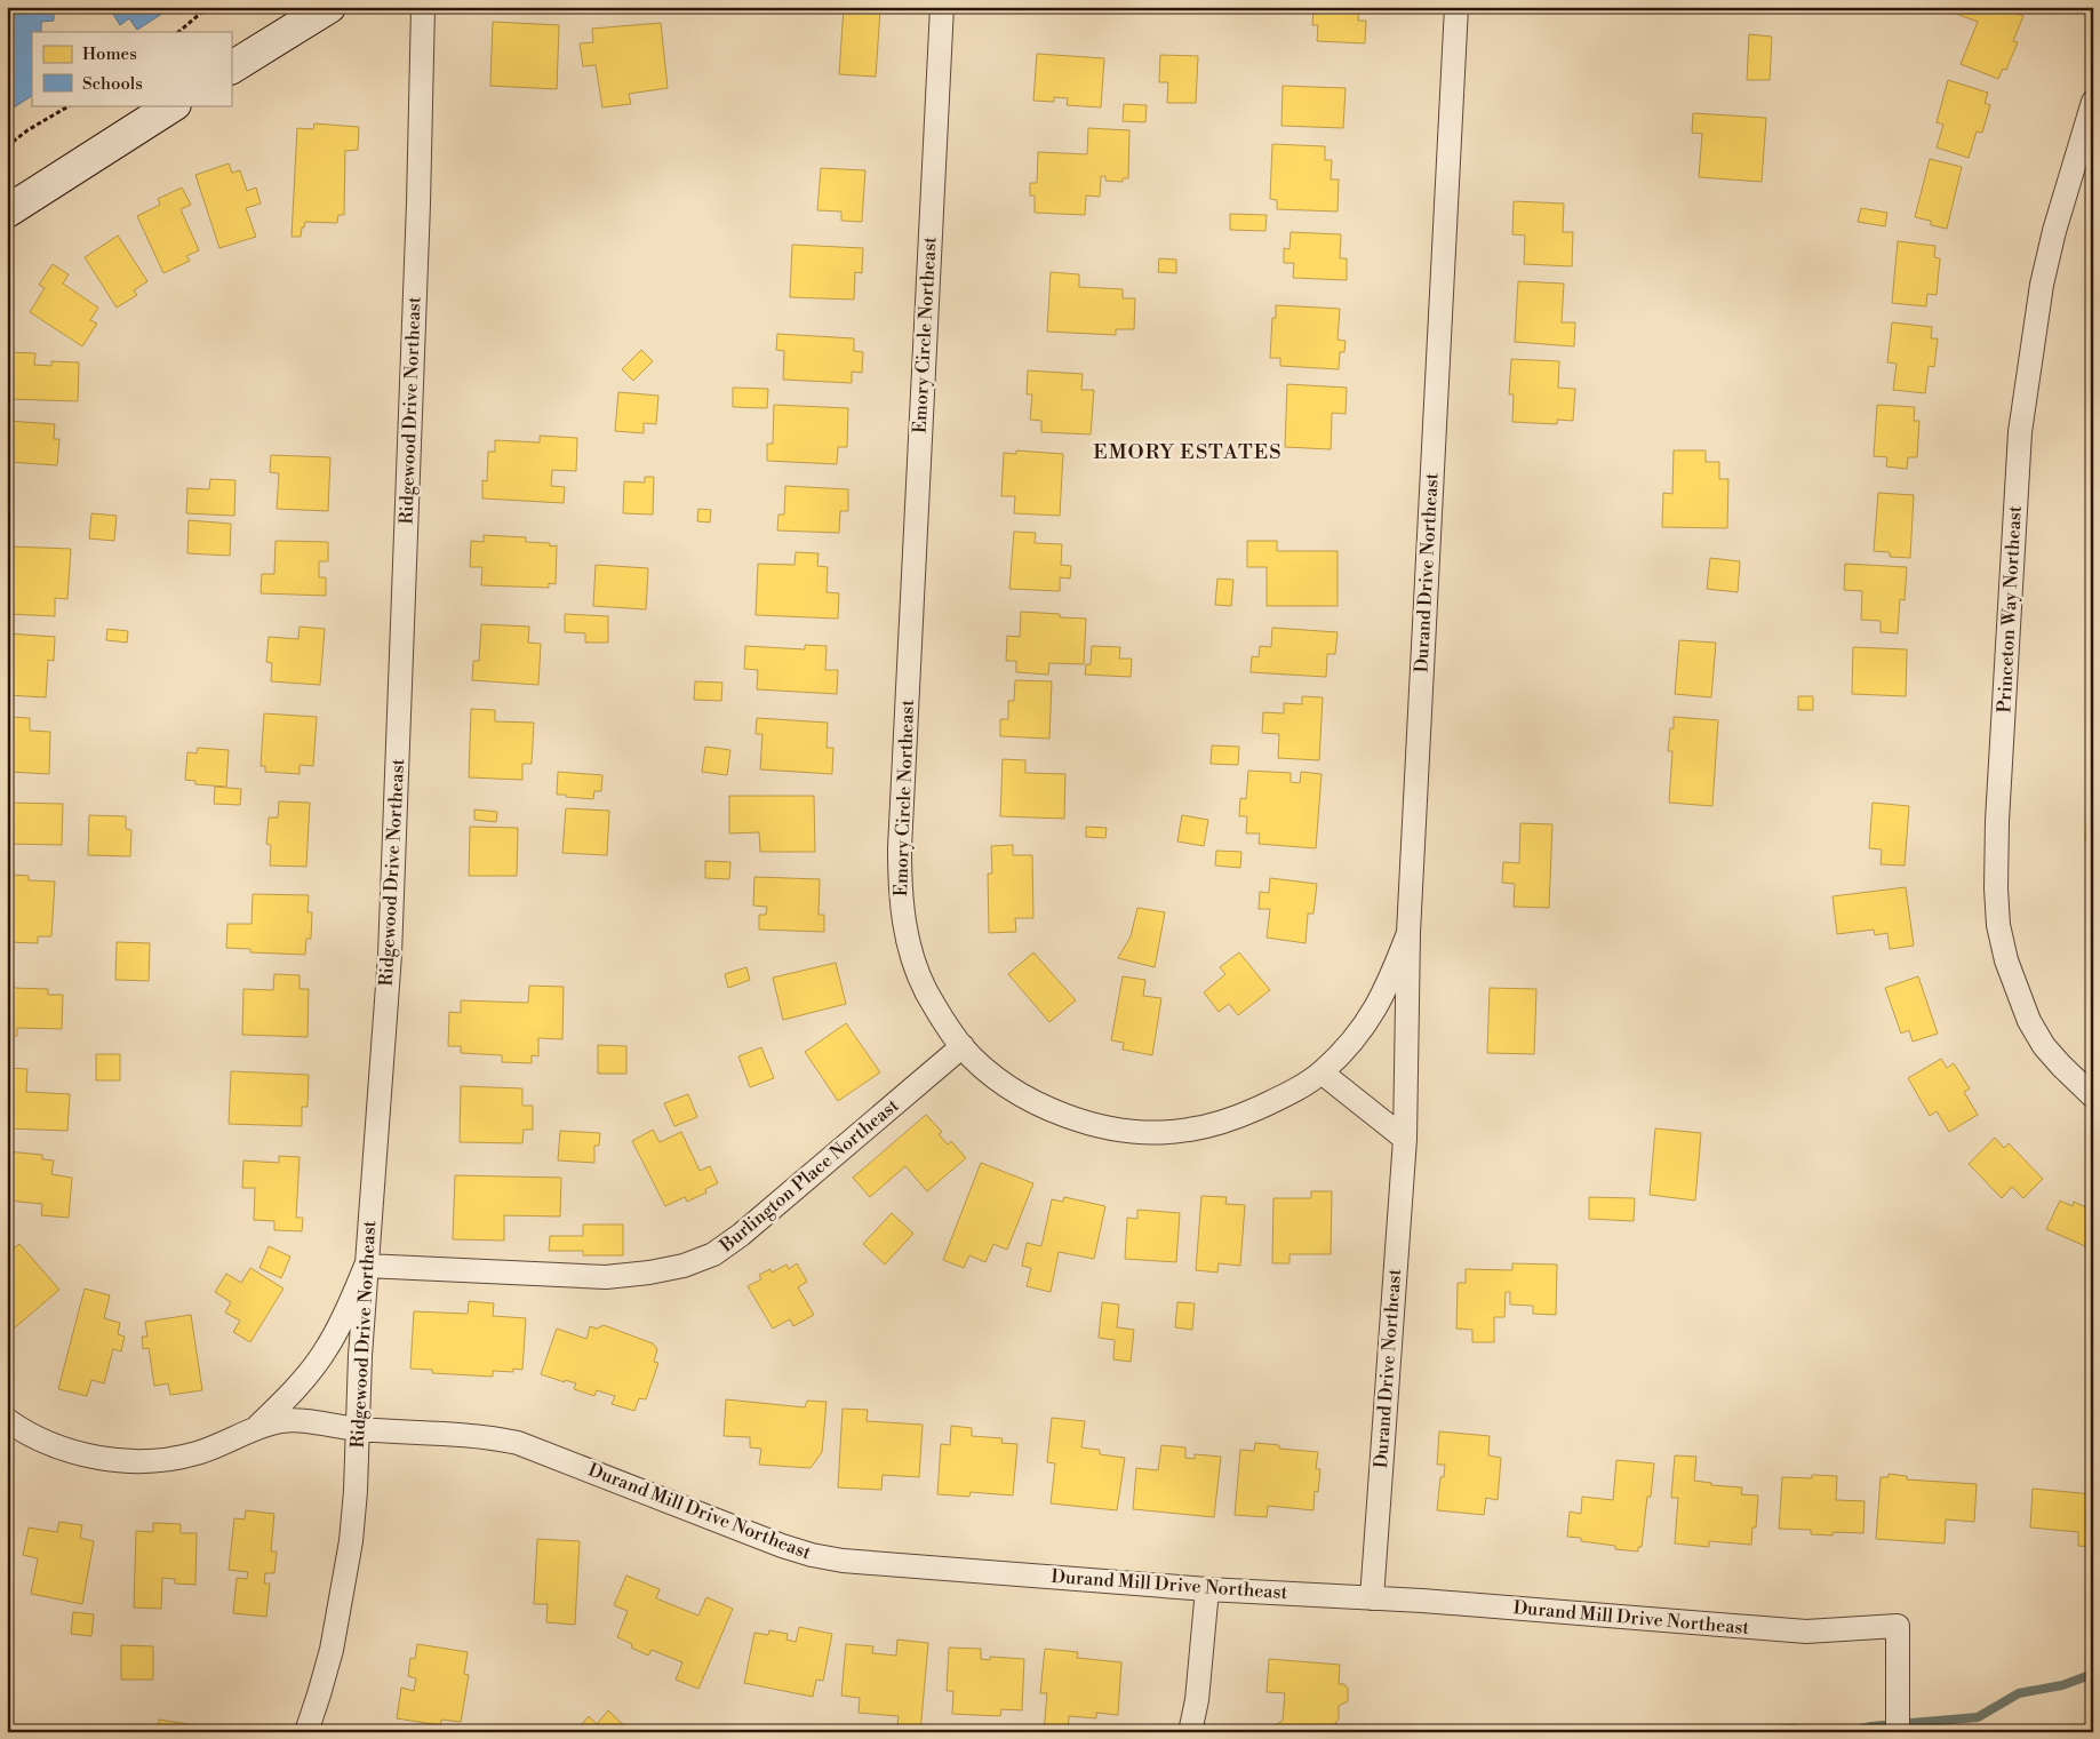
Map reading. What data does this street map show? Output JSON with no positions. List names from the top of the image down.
{
  "streets": {
    "street": [
      "Emory Circle Northeast",
      "Ridgewood Drive Northeast",
      "Durand Drive Northeast",
      "Princeton Way Northeast",
      "Burlington Place Northeast",
      "Durand Mill Drive Northeast"
    ]
  },
  "crossings": [
    ["Emory Circle Northeast", "Durand Drive Northeast"],
    ["Emory Circle Northeast", "Burlington Place Northeast"],
    ["Ridgewood Drive Northeast", "Burlington Place Northeast"],
    ["Ridgewood Drive Northeast", "Durand Mill Drive Northeast"],
    ["Durand Drive Northeast", "Durand Mill Drive Northeast"]
  ],
  "districts": ["EMORY ESTATES"],
  "legend": ["Homes", "Schools"]
}
